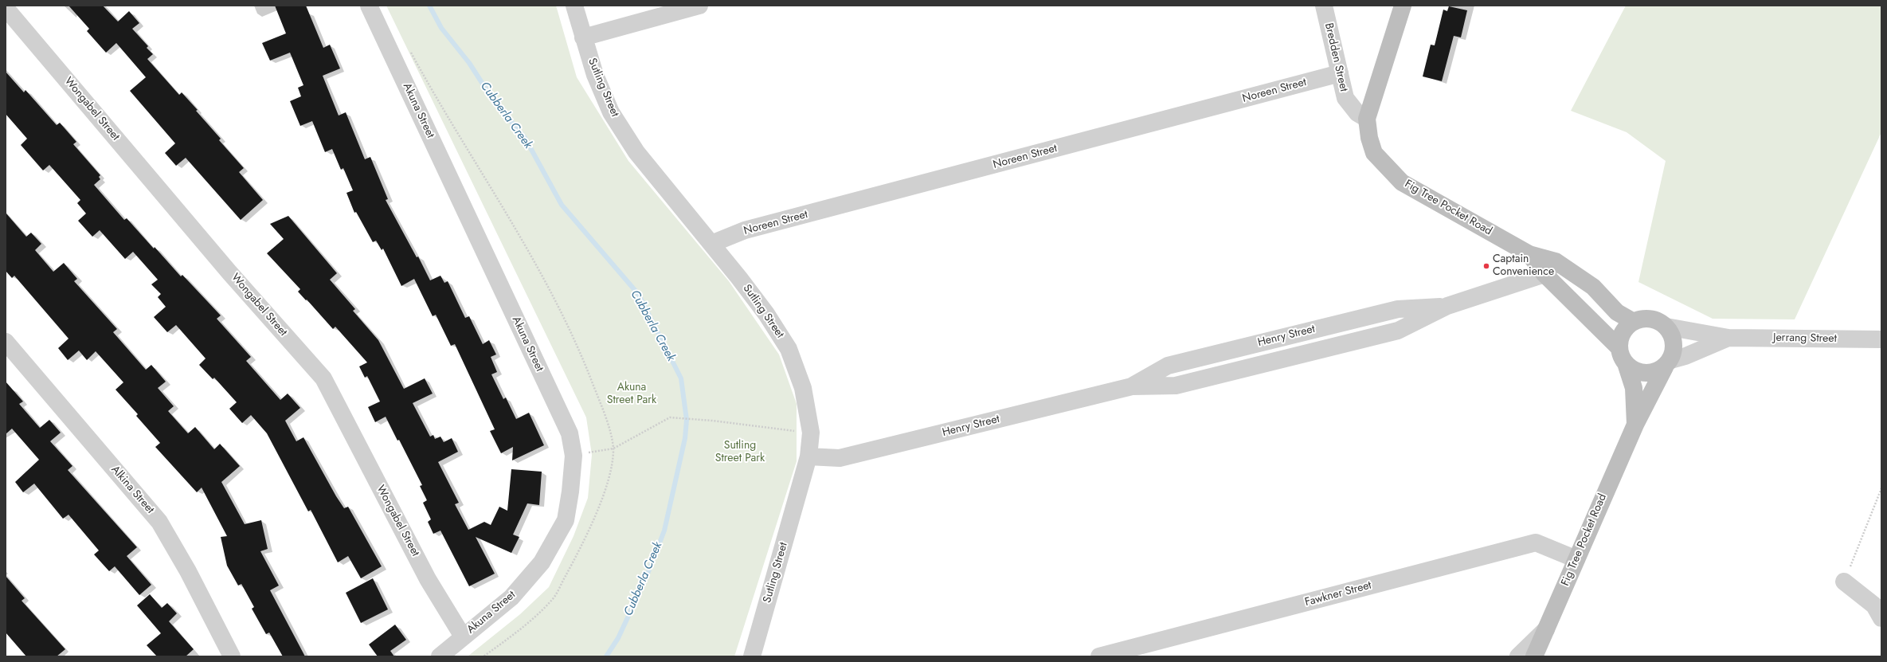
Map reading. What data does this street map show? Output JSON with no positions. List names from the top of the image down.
{
  "streets": {
    "main road": ["Fig Tree Pocket Road"],
    "street": [
      "Bredden Street",
      "Sutling Street",
      "Noreen Street",
      "Wongabel Street",
      "Akuna Street",
      "Henry Street",
      "Jerrang Street",
      "Alkina Street",
      "Fawkner Street"
    ]
  },
  "crossings": [
    ["Bredden Street", "Noreen Street"],
    ["Bredden Street", "Fig Tree Pocket Road"],
    ["Sutling Street", "Noreen Street"],
    ["Sutling Street", "Henry Street"],
    ["Wongabel Street", "Akuna Street"],
    ["Fig Tree Pocket Road", "Henry Street"],
    ["Fig Tree Pocket Road", "Jerrang Street"],
    ["Fig Tree Pocket Road", "Fawkner Street"]
  ],
  "water": ["Cubberla Creek"],
  "parks": ["Akuna Street Park", "Sutling Street Park"],
  "places": ["Captain Convenience"]
}
